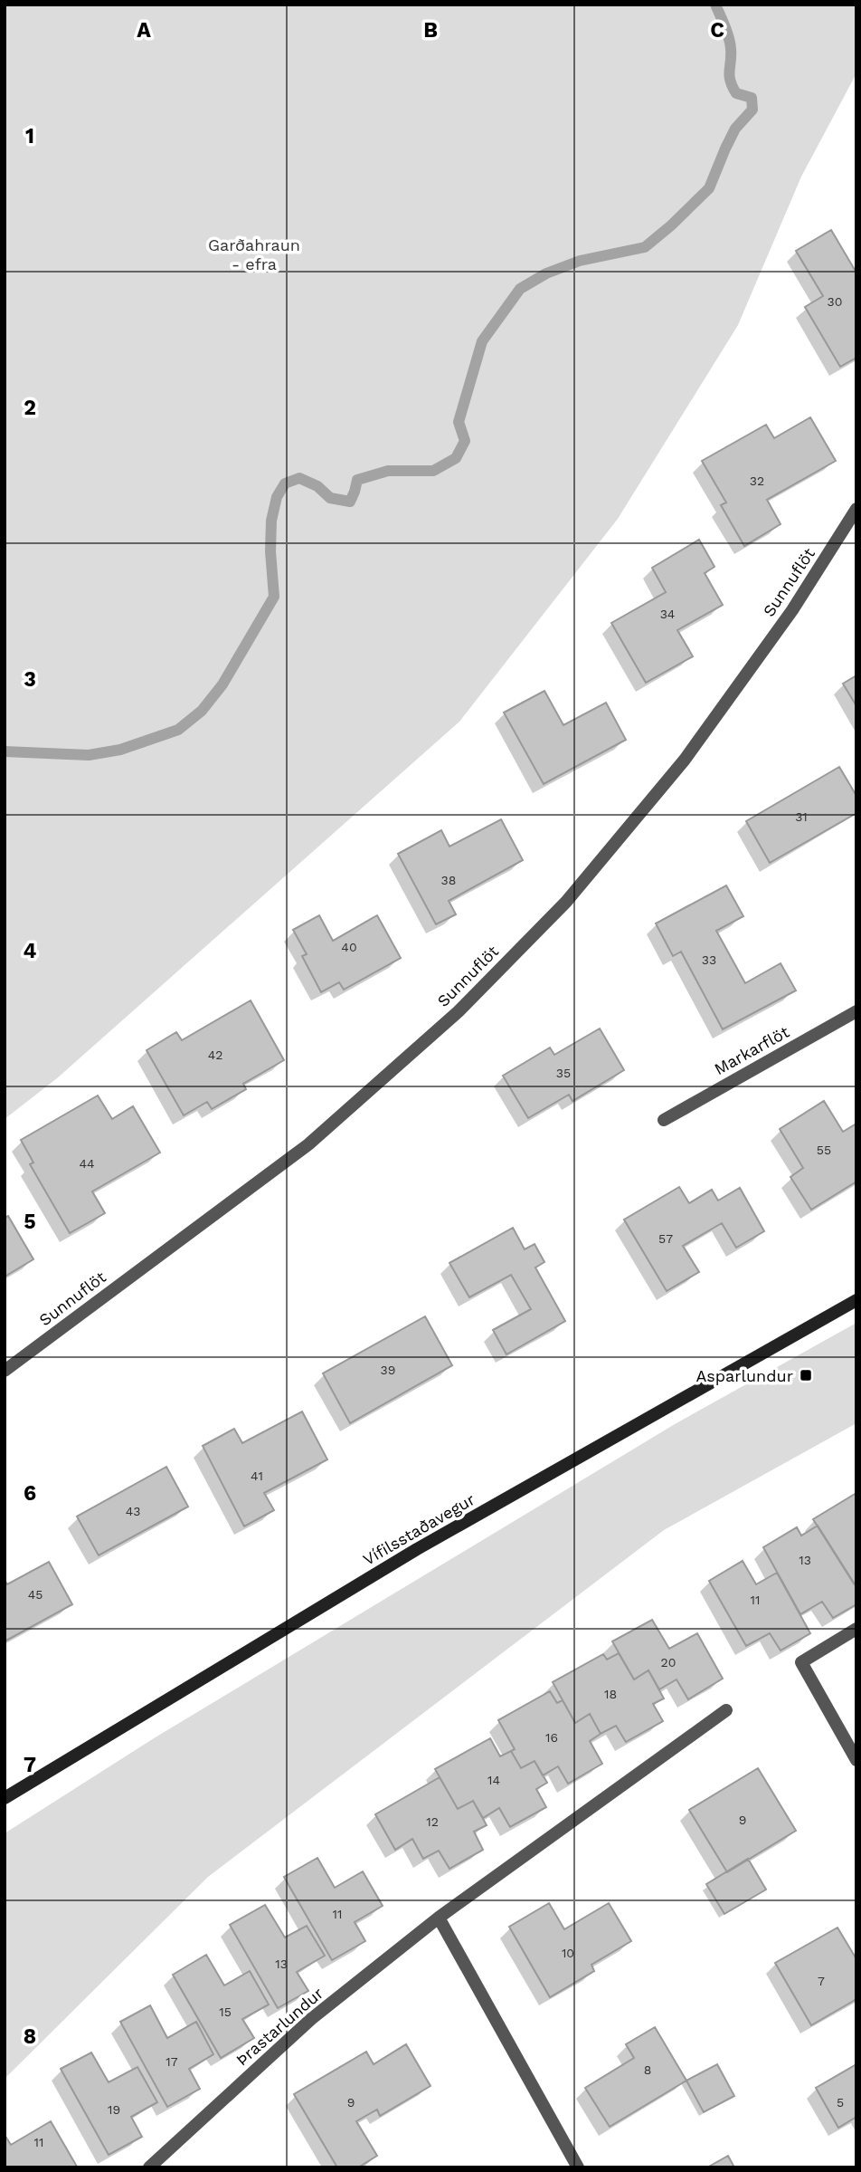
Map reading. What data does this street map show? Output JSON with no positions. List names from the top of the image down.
{
  "streets": {
    "main road": ["Vífilsstaðavegur"],
    "street": ["Sunnuflöt", "Markarflöt", "Þrastarlundur"]
  },
  "parks": ["Garðahraun - efra"],
  "places": {
    "transit": ["Asparlundur"]
  },
  "house_numbers": [
    "30",
    "32",
    "34",
    "31",
    "38",
    "40",
    "33",
    "42",
    "35",
    "55",
    "44",
    "57",
    "39",
    "41",
    "43",
    "13",
    "45",
    "11",
    "20",
    "18",
    "16",
    "14",
    "9",
    "12",
    "11",
    "10",
    "13",
    "7",
    "15",
    "17",
    "8",
    "9",
    "5",
    "19",
    "11"
  ],
  "grid": {
    "columns": ["A", "B", "C"],
    "rows": [
      "1",
      "2",
      "3",
      "4",
      "5",
      "6",
      "7",
      "8"
    ]
  }
}
